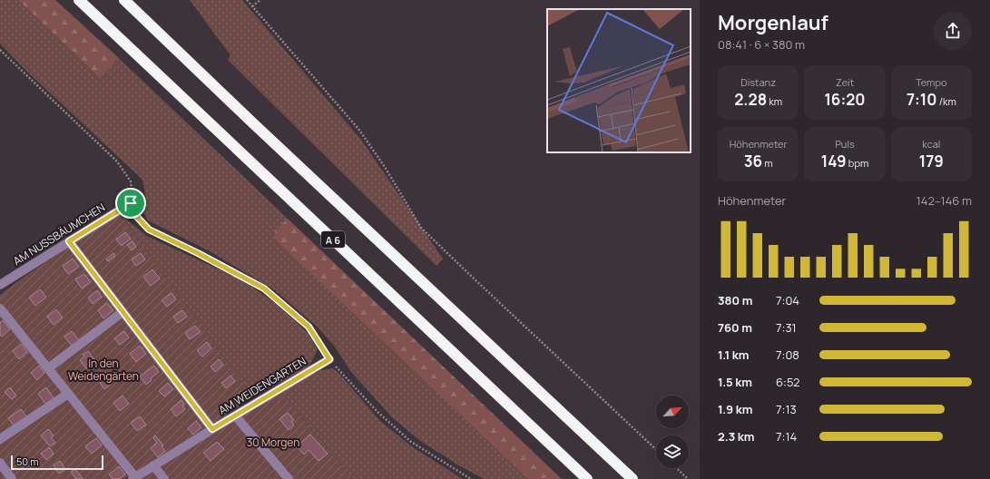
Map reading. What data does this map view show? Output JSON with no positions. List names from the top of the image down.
{
  "streets": {
    "highway": ["A 6"],
    "street": ["AM NUSSBÄUMCHEN", "AM WEIDENGARTEN"]
  },
  "parks": ["In den Weidengärten", "30 Morgen"],
  "scale_bar": "50 m",
  "north": "top right",
  "page": {
    "heading": ["Morgenlauf", "08:41 · 6 × 380 m"],
    "stats": [
      ["Distanz", "2.28 km"],
      ["Zeit", "16:20"],
      ["Tempo", "7:10 /km"],
      ["Höhenmeter", "36 m"],
      ["Puls", "149 bpm"],
      ["kcal", "179"]
    ],
    "chart": ["Höhenmeter", "142–146 m"],
    "list": [
      {
        "name": "380 m",
        "note": "7:04"
      },
      {
        "name": "760 m",
        "note": "7:31"
      },
      {
        "name": "1.1 km",
        "note": "7:08"
      },
      {
        "name": "1.5 km",
        "note": "6:52"
      },
      {
        "name": "1.9 km",
        "note": "7:13"
      },
      {
        "name": "2.3 km",
        "note": "7:14"
      }
    ],
    "scale": "50 m"
  }
}
